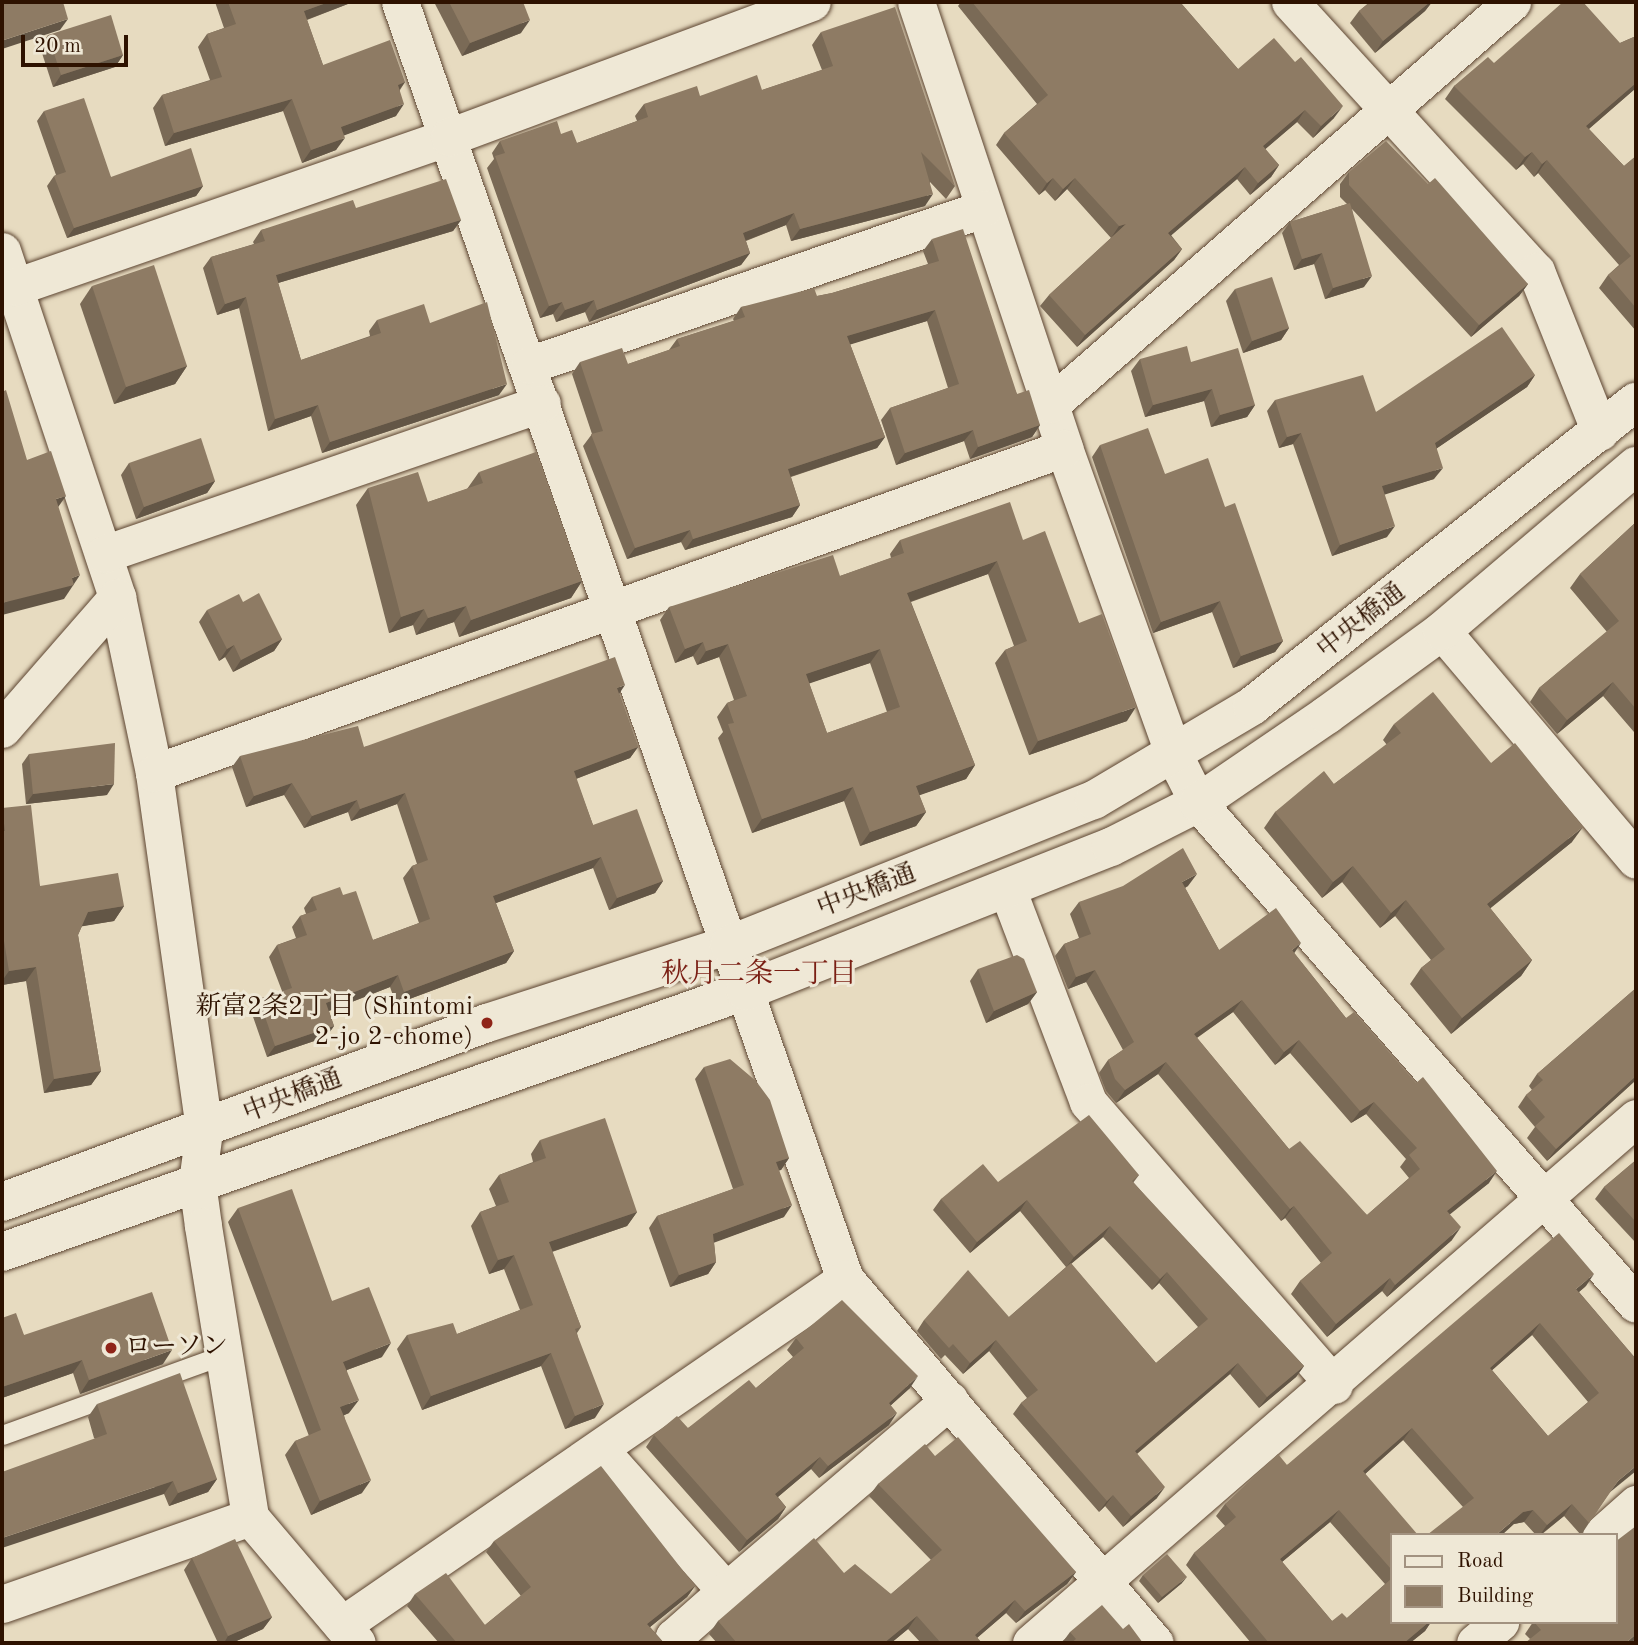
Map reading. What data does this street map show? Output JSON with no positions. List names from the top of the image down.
{
  "streets": {
    "street": ["中央橋通"]
  },
  "districts": ["秋月二条一丁目"],
  "places": ["新富2条2丁目 (Shintomi 2-jo 2-chome)", "ローソン"],
  "legend": ["Road", "Building"],
  "scale_bar": "20 m"
}
